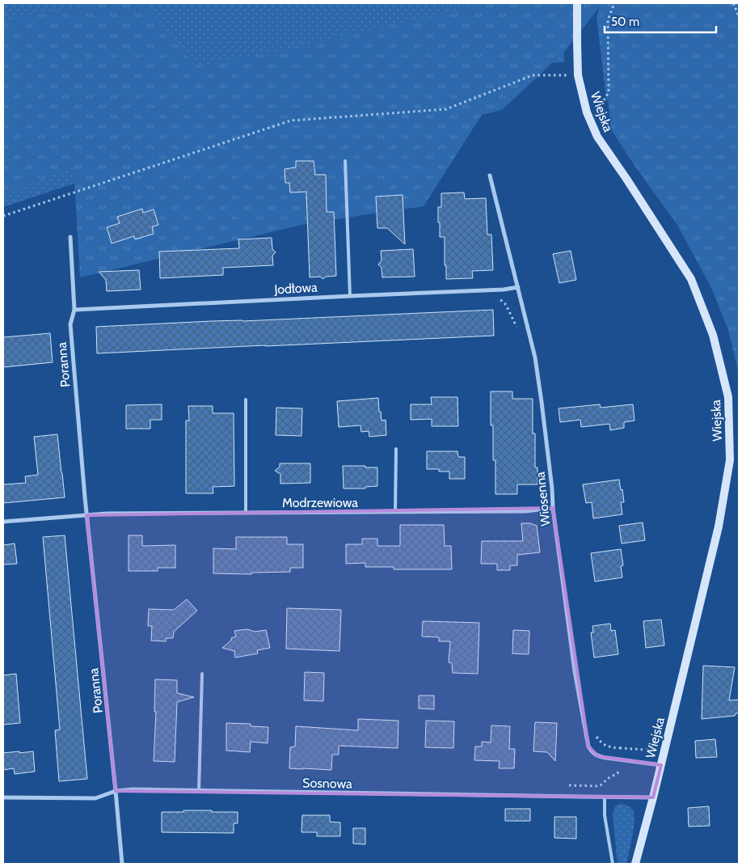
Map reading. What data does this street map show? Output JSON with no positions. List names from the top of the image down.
{
  "streets": {
    "street": [
      "Wiejska",
      "Jodłowa",
      "Poranna",
      "Wiosenna",
      "Modrzewiowa",
      "Sosnowa"
    ]
  },
  "crossings": [
    ["Wiejska", "Wiosenna"],
    ["Wiejska", "Sosnowa"],
    ["Jodłowa", "Poranna"],
    ["Jodłowa", "Wiosenna"],
    ["Poranna", "Modrzewiowa"],
    ["Poranna", "Sosnowa"],
    ["Wiosenna", "Modrzewiowa"]
  ],
  "scale_bar": "50 m"
}
